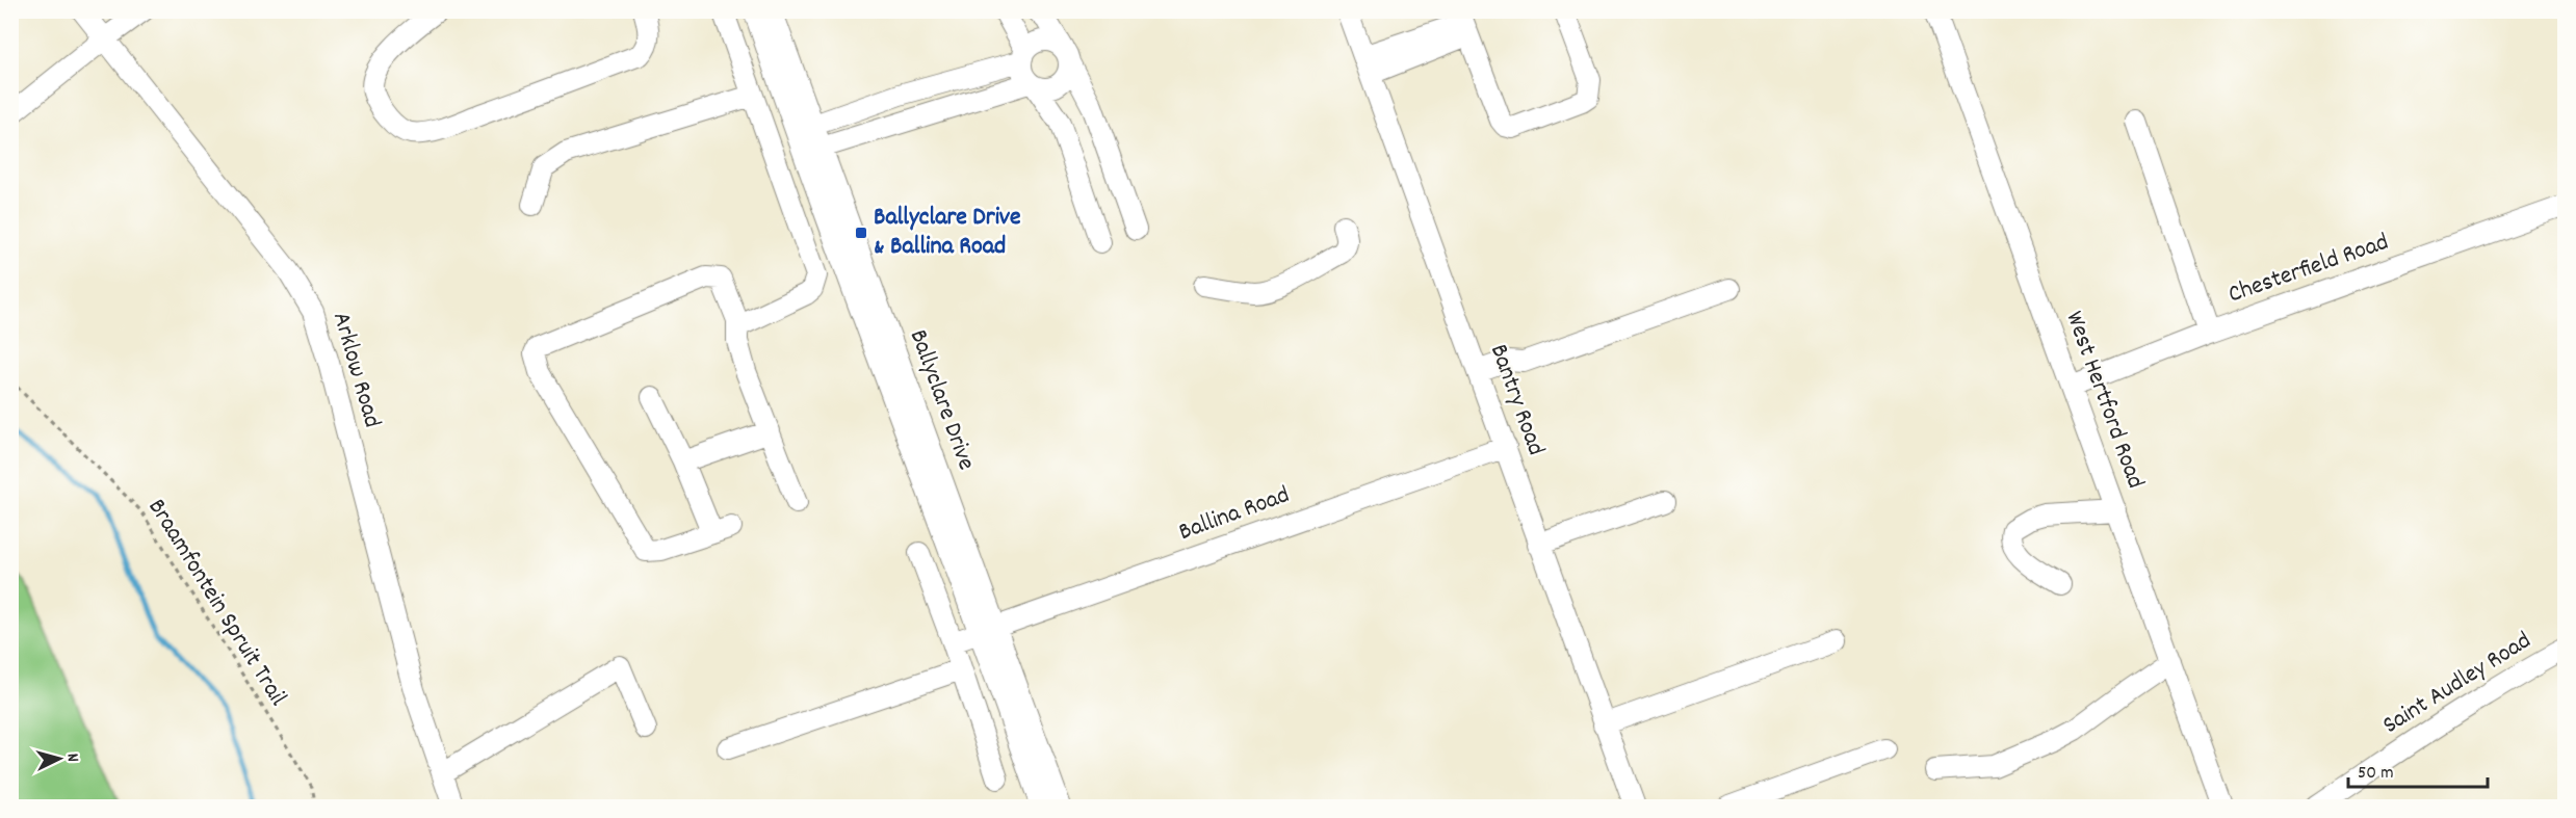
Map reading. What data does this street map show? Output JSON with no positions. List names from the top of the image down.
{
  "streets": {
    "street": [
      "Chesterfield Road",
      "Arklow Road",
      "Ballyclare Drive",
      "Bantry Road",
      "West Hertford Road",
      "Ballina Road",
      "Saint Audley Road"
    ],
    "path": ["Braamfontein Spruit Trail"]
  },
  "crossings": [
    ["Chesterfield Road", "West Hertford Road"],
    ["Ballyclare Drive", "Ballina Road"],
    ["Bantry Road", "Ballina Road"]
  ],
  "places": {
    "transit": ["Ballyclare Drive & Ballina Road"]
  },
  "scale_bar": "50 m",
  "north": "right"
}
